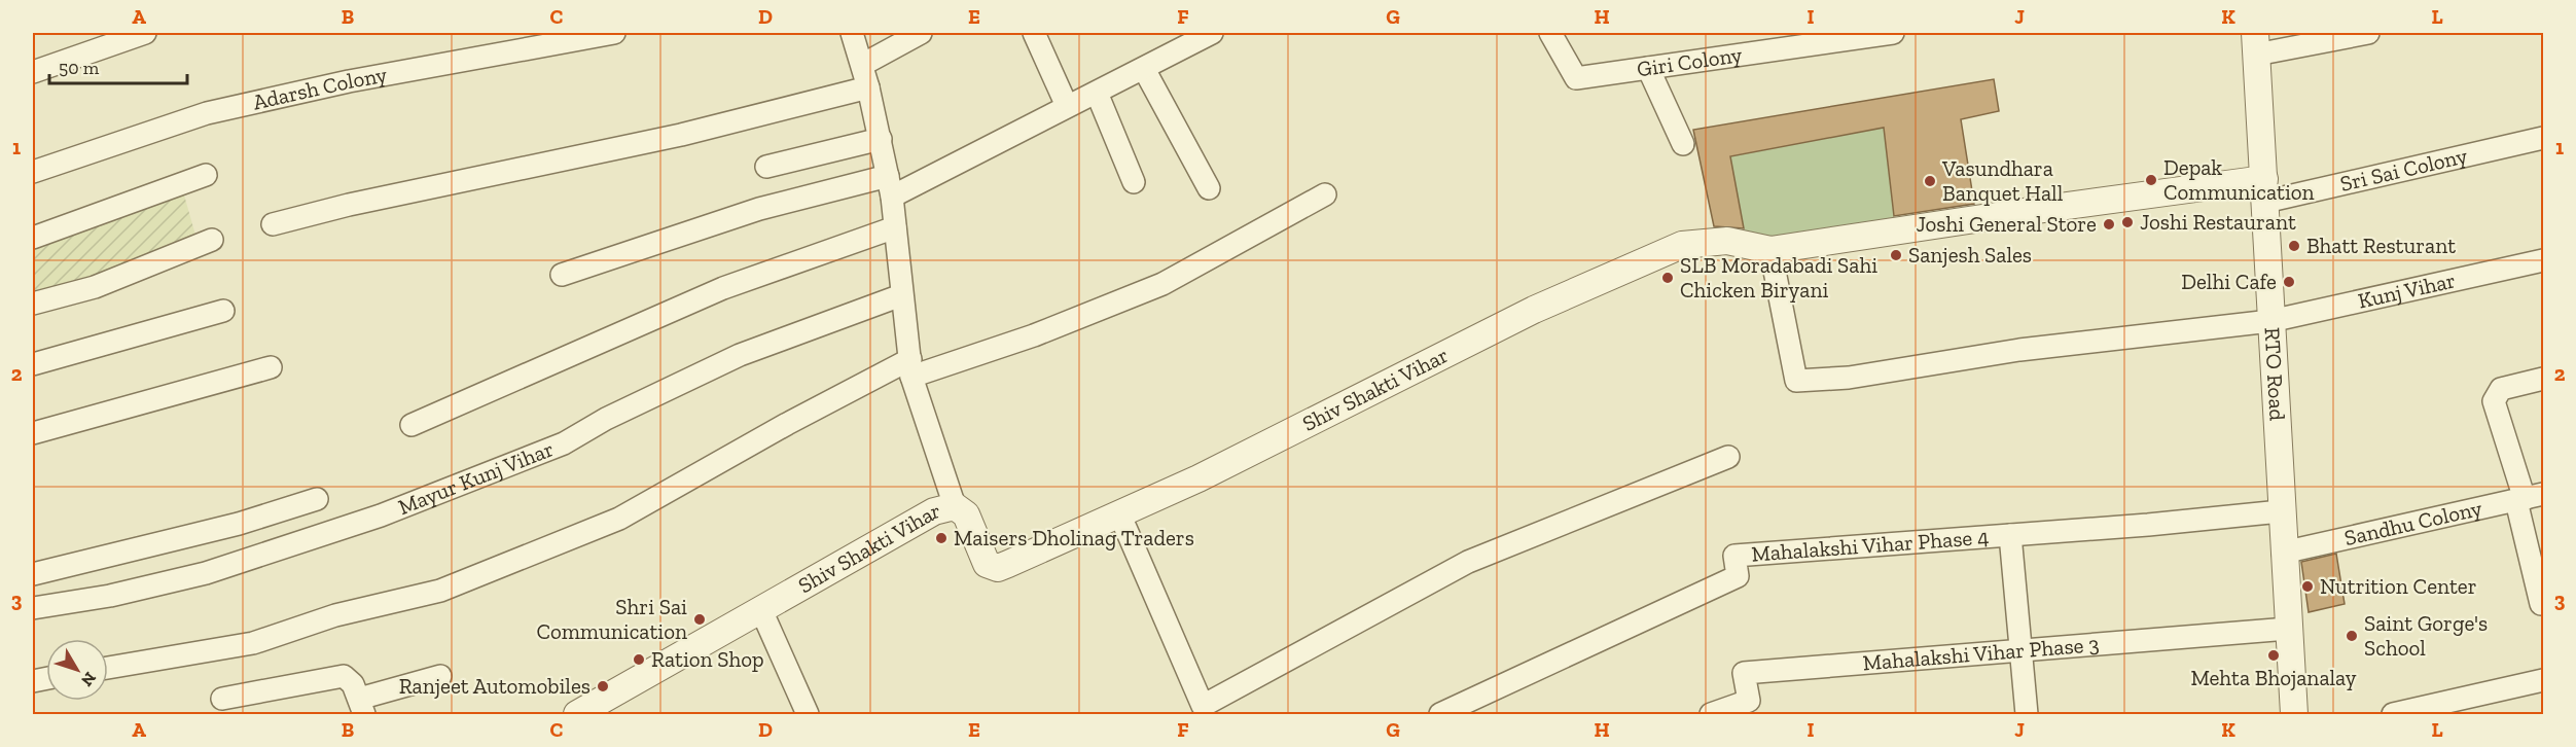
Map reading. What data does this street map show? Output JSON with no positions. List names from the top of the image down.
{
  "streets": {
    "street": [
      "Giri Colony",
      "Adarsh Colony",
      "Sri Sai Colony",
      "Kunj Vihar",
      "RTO Road",
      "Shiv Shakti Vihar",
      "Mayur Kunj Vihar",
      "Sandhu Colony",
      "Mahalakshi Vihar Phase 4",
      "Mahalakshi Vihar Phase 3"
    ]
  },
  "crossings": [
    ["Sri Sai Colony", "RTO Road"],
    ["Sri Sai Colony", "Shiv Shakti Vihar"],
    ["Kunj Vihar", "RTO Road"],
    ["Kunj Vihar", "Shiv Shakti Vihar"],
    ["RTO Road", "Shiv Shakti Vihar"],
    ["RTO Road", "Sandhu Colony"],
    ["RTO Road", "Mahalakshi Vihar Phase 4"],
    ["RTO Road", "Mahalakshi Vihar Phase 3"]
  ],
  "places": [
    "Depak Communication",
    "Vasundhara Banquet Hall",
    "Joshi Restaurant",
    "Joshi General Store",
    "Bhatt Resturant",
    "Sanjesh Sales",
    "SLB Moradabadi Sahi Chicken Biryani",
    "Delhi Cafe",
    "Maisers Dholinag Traders",
    "Nutrition Center",
    "Shri Sai Communication",
    "Saint Gorge's School",
    "Mehta Bhojanalay",
    "Ration Shop",
    "Ranjeet Automobiles"
  ],
  "scale_bar": "50 m",
  "north": "bottom right",
  "grid": {
    "columns": [
      "A",
      "B",
      "C",
      "D",
      "E",
      "F",
      "G",
      "H",
      "I",
      "J",
      "K",
      "L"
    ],
    "rows": ["1", "2", "3"]
  }
}
